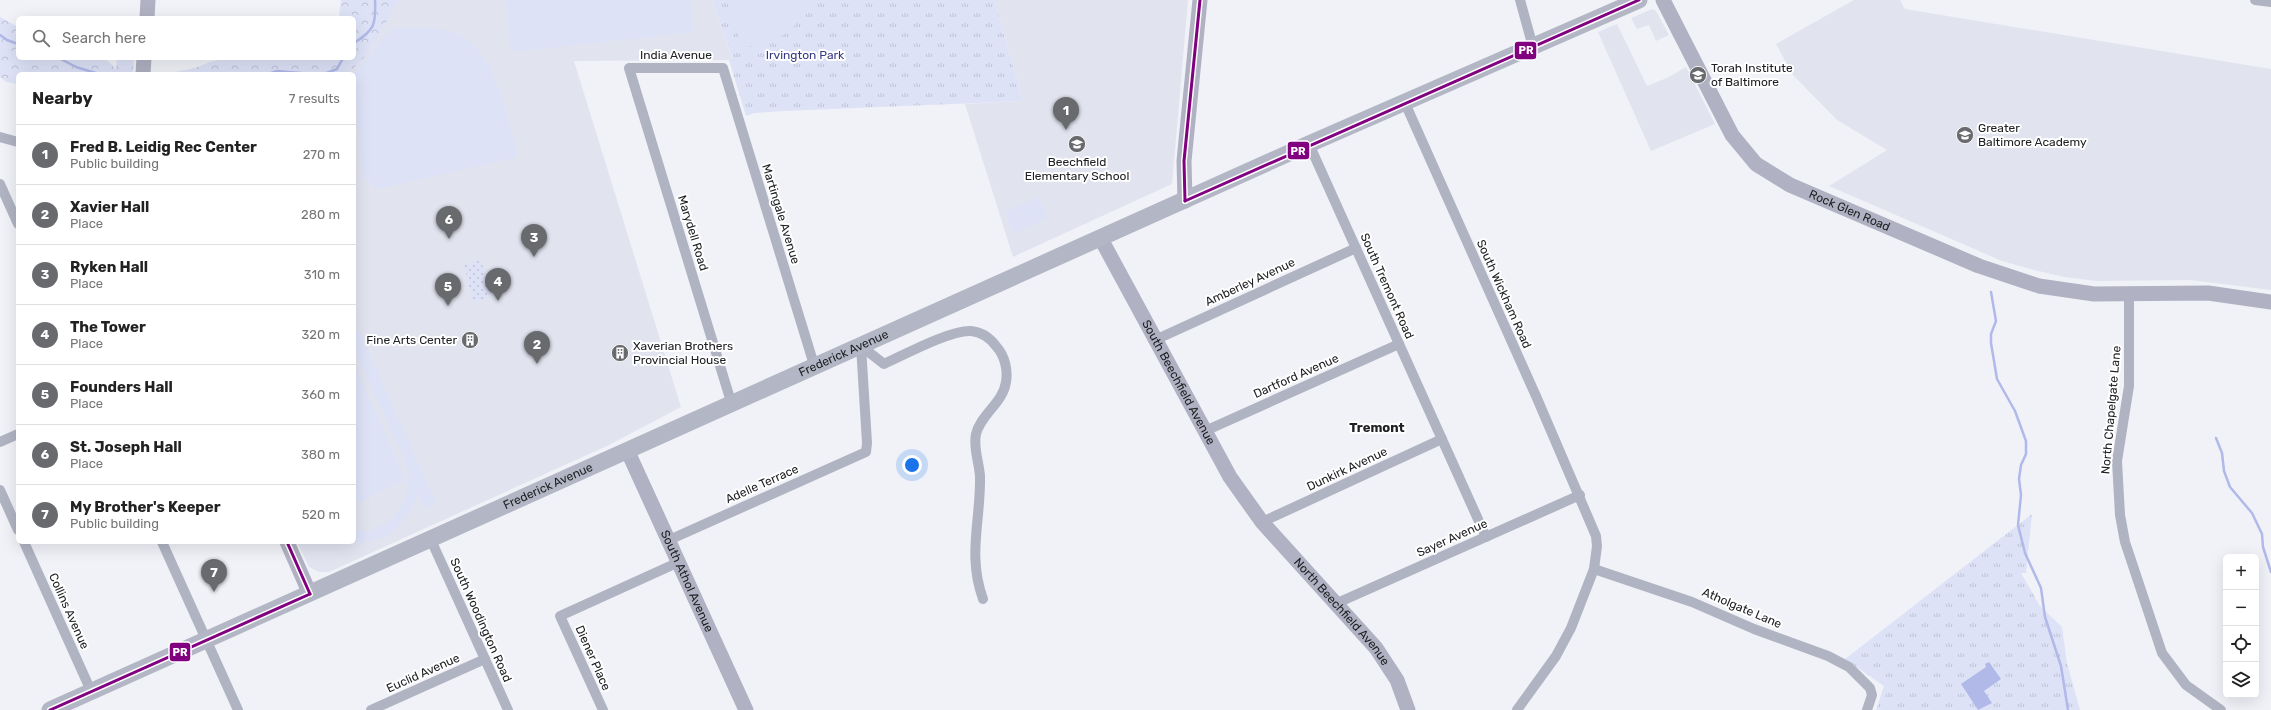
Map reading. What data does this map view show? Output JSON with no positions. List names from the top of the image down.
{
  "streets": {
    "main road": ["Frederick Avenue"],
    "street": [
      "India Avenue",
      "Rock Glen Road",
      "Martingale Avenue",
      "Marydell Road",
      "Amberley Avenue",
      "South Tremont Road",
      "South Wickham Road",
      "Dartford Avenue",
      "South Beechfield Avenue",
      "North Chapelgate Lane",
      "Dunkirk Avenue",
      "Adelle Terrace",
      "Sayer Avenue",
      "South Athol Avenue",
      "Atholgate Lane",
      "Collins Avenue",
      "North Beechfield Avenue",
      "South Woodington Road",
      "Diener Place",
      "Euclid Avenue"
    ]
  },
  "crossings": [
    ["India Avenue", "Martingale Avenue"],
    ["India Avenue", "Marydell Road"],
    ["Rock Glen Road", "North Chapelgate Lane"],
    ["Martingale Avenue", "Frederick Avenue"],
    ["Marydell Road", "Frederick Avenue"],
    ["Amberley Avenue", "South Tremont Road"],
    ["Amberley Avenue", "South Beechfield Avenue"],
    ["South Tremont Road", "Frederick Avenue"],
    ["South Tremont Road", "Dartford Avenue"],
    ["South Tremont Road", "Dunkirk Avenue"],
    ["South Tremont Road", "Sayer Avenue"],
    ["South Wickham Road", "Frederick Avenue"],
    ["South Wickham Road", "Sayer Avenue"],
    ["South Wickham Road", "Atholgate Lane"],
    ["Frederick Avenue", "South Beechfield Avenue"],
    ["Frederick Avenue", "Adelle Terrace"],
    ["Frederick Avenue", "South Athol Avenue"],
    ["Frederick Avenue", "Collins Avenue"],
    ["Frederick Avenue", "South Woodington Road"],
    ["Dartford Avenue", "South Beechfield Avenue"],
    ["South Beechfield Avenue", "Dunkirk Avenue"],
    ["South Beechfield Avenue", "North Beechfield Avenue"],
    ["Dunkirk Avenue", "North Beechfield Avenue"],
    ["Adelle Terrace", "South Athol Avenue"],
    ["Sayer Avenue", "North Beechfield Avenue"],
    ["South Athol Avenue", "Diener Place"],
    ["South Woodington Road", "Euclid Avenue"]
  ],
  "districts": ["Tremont"],
  "parks": ["Irvington Park"],
  "places": {
    "school or university": ["Torah Institute of Baltimore", "Greater Baltimore Academy", "Beechfield Elementary School"],
    "building": ["Fine Arts Center", "Xaverian Brothers Provincial House"]
  },
  "lines": ["transit line PR"],
  "page": {
    "search": "Search here",
    "heading": ["Nearby", "7 results"],
    "pins": [
      "1",
      "6",
      "3",
      "4",
      "5",
      "2",
      "7"
    ],
    "list": [
      {
        "mark": "1",
        "name": "Fred B. Leidig Rec Center",
        "note": "Public building",
        "value": "270 m"
      },
      {
        "mark": "2",
        "name": "Xavier Hall",
        "note": "Place",
        "value": "280 m"
      },
      {
        "mark": "3",
        "name": "Ryken Hall",
        "note": "Place",
        "value": "310 m"
      },
      {
        "mark": "4",
        "name": "The Tower",
        "note": "Place",
        "value": "320 m"
      },
      {
        "mark": "5",
        "name": "Founders Hall",
        "note": "Place",
        "value": "360 m"
      },
      {
        "mark": "6",
        "name": "St. Joseph Hall",
        "note": "Place",
        "value": "380 m"
      },
      {
        "mark": "7",
        "name": "My Brother's Keeper",
        "note": "Public building",
        "value": "520 m"
      }
    ],
    "map_buttons": ["+", "−"]
  }
}
